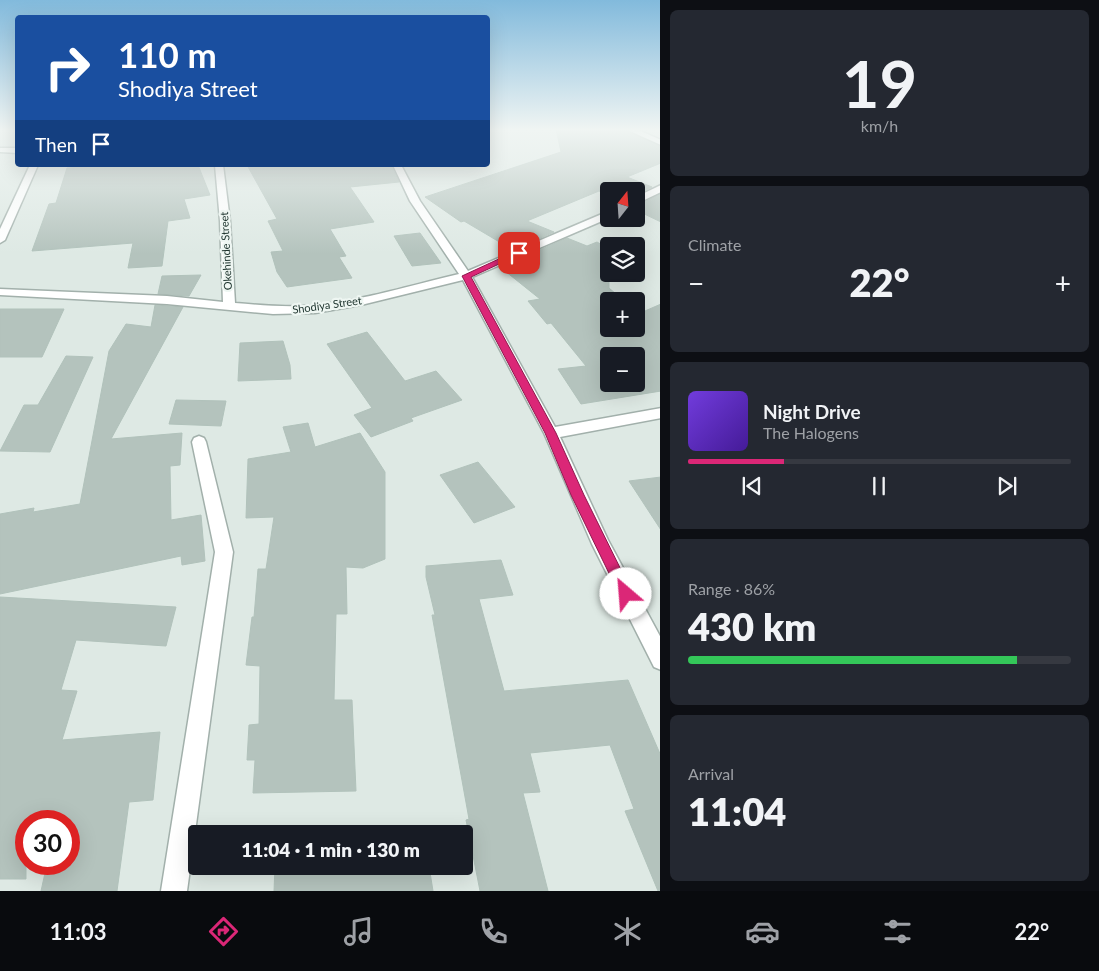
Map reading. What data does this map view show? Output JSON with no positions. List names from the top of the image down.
{
  "streets": {
    "street": ["Okehinde Street", "Shodiya Street"]
  },
  "crossings": [
    ["Okehinde Street", "Shodiya Street"]
  ],
  "north": "top",
  "page": {
    "tile": [
      ["19", "km/h"],
      "Climate",
      ["Range · 86%", "430 km"],
      ["Arrival", "11:04"]
    ],
    "turn": ["110 m", "Shodiya Street"],
    "then": "Then",
    "map_buttons": ["+", "−"],
    "heat": ["−", "22°", "+"],
    "song": ["Night Drive", "The Halogens"],
    "limit": "30",
    "trip": "11:04 · 1 min · 130 m",
    "tabs": ["11:03", "22°"]
  }
}
